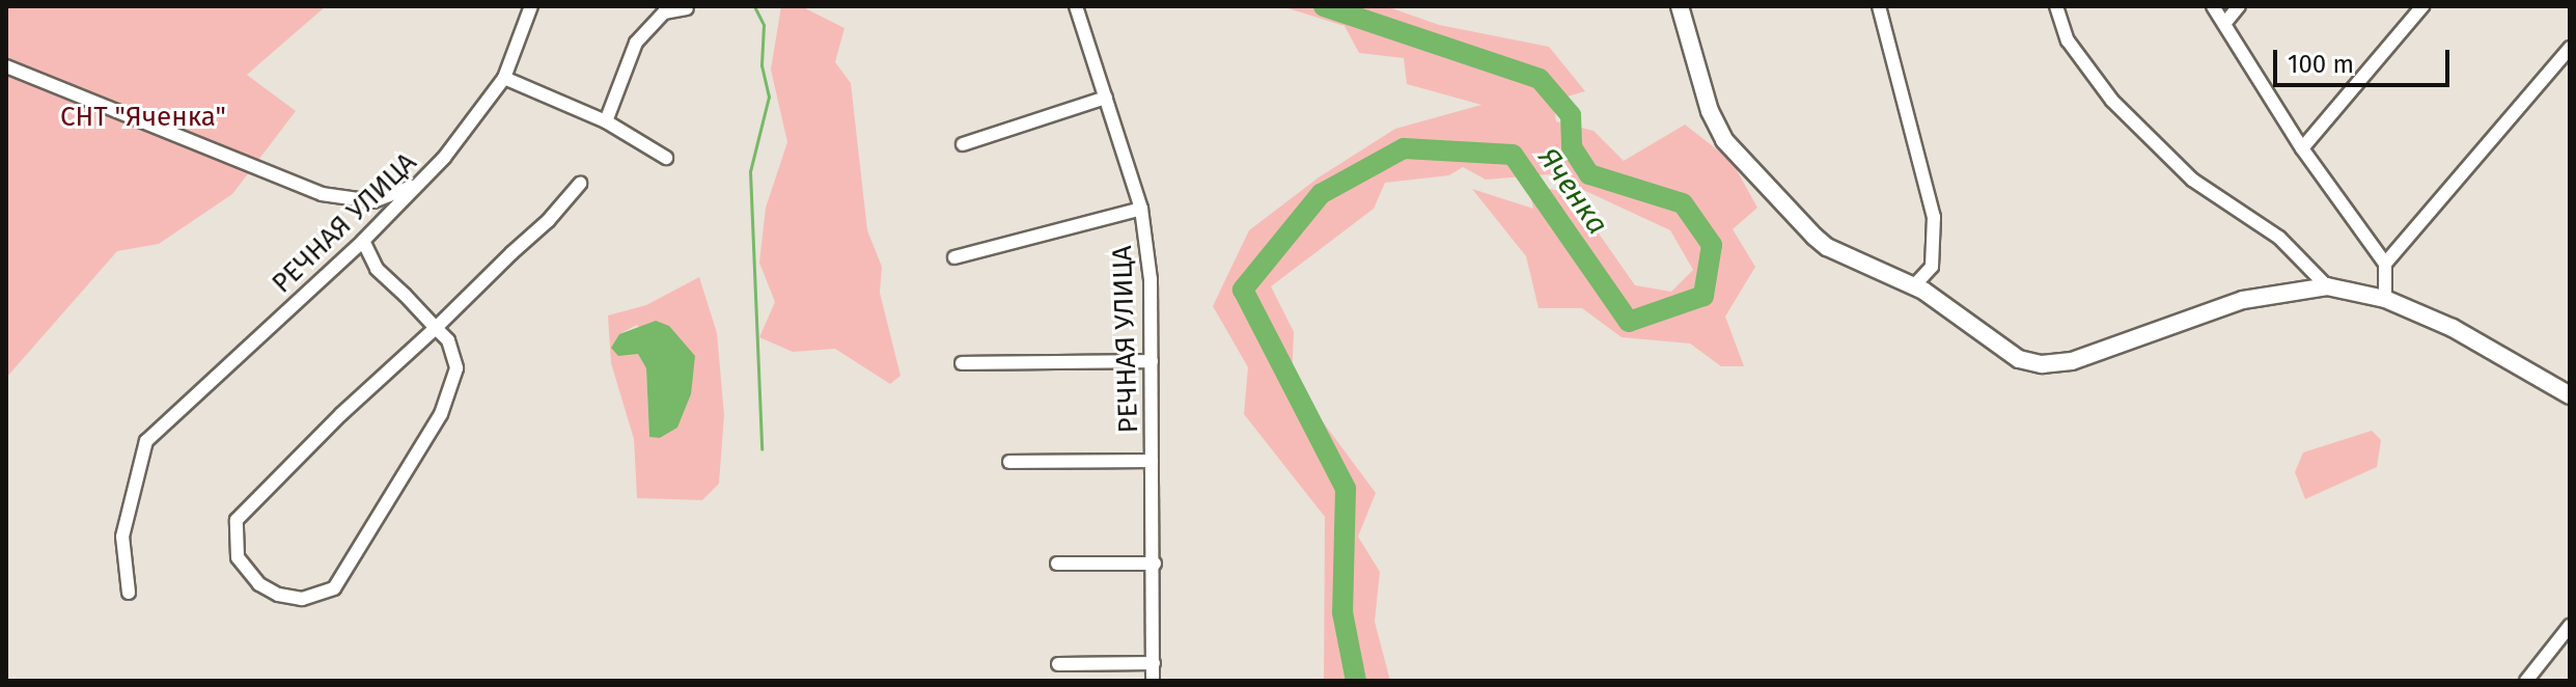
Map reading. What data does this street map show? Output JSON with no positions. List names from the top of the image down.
{
  "streets": {
    "street": ["РЕЧНАЯ УЛИЦА"]
  },
  "water": ["Яченка"],
  "parks": ["СНТ \"Яченка\""],
  "scale_bar": "100 m"
}
